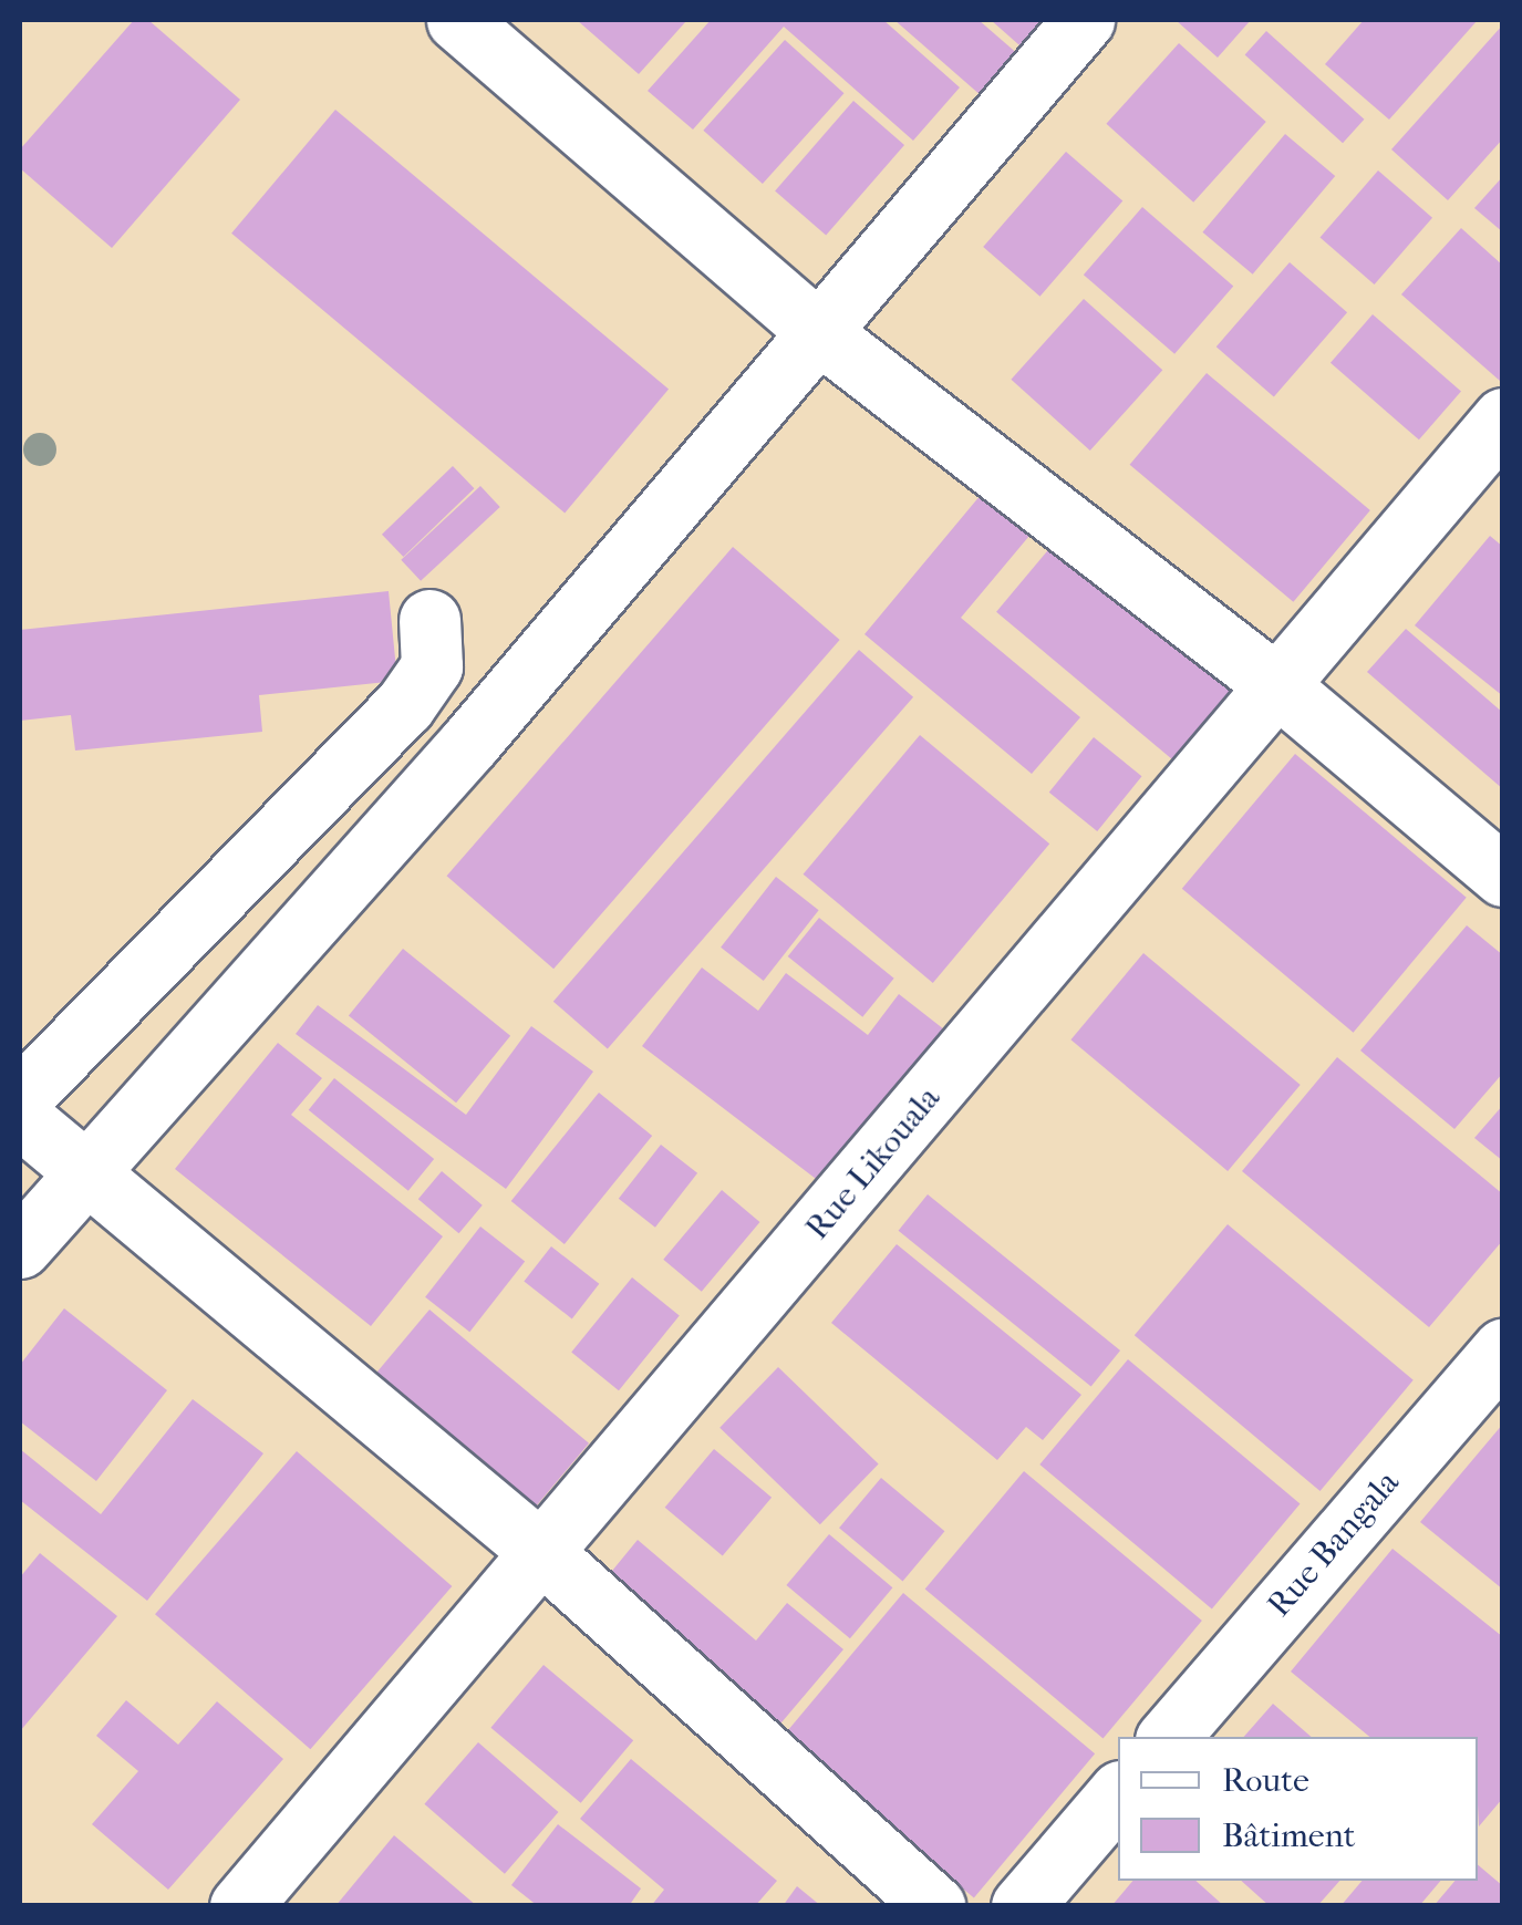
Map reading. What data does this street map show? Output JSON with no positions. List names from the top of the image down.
{
  "streets": {
    "street": ["Rue Likouala", "Rue Bangala"]
  },
  "legend": ["Route", "Bâtiment"]
}
